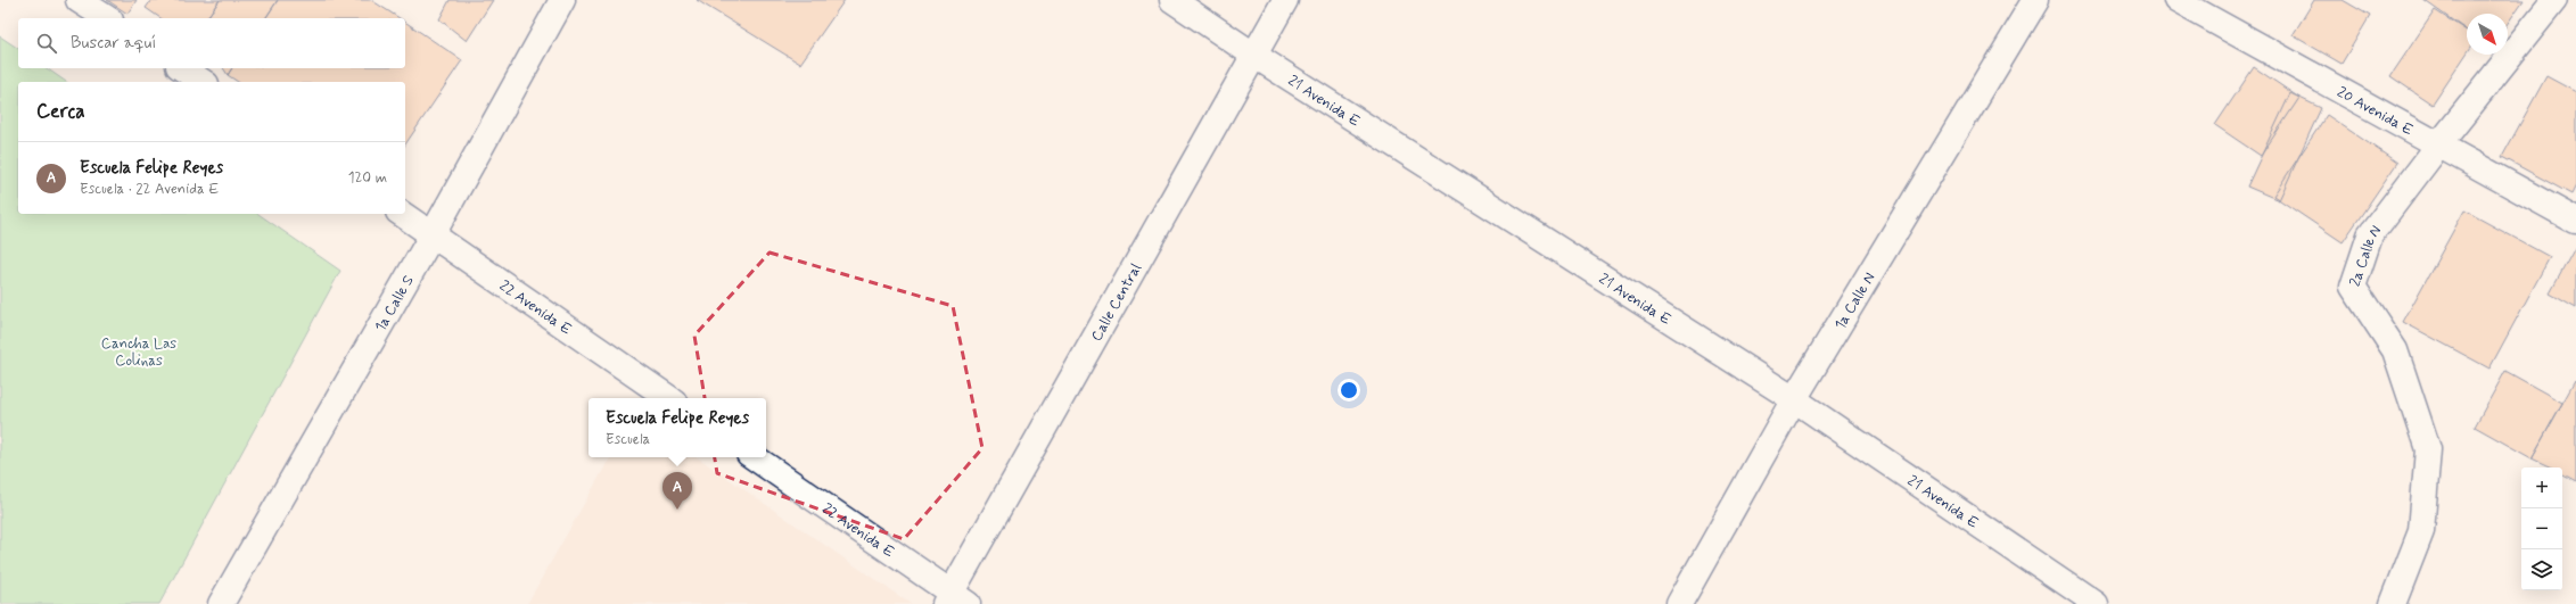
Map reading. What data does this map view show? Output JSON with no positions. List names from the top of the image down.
{
  "streets": {
    "street": [
      "21 Avenida E",
      "20 Avenida E",
      "2a Calle N",
      "1a Calle N",
      "Calle Central",
      "1a Calle S",
      "22 Avenida E"
    ]
  },
  "crossings": [
    ["21 Avenida E", "1a Calle N"],
    ["21 Avenida E", "Calle Central"],
    ["20 Avenida E", "2a Calle N"],
    ["Calle Central", "22 Avenida E"],
    ["1a Calle S", "22 Avenida E"]
  ],
  "parks": ["Cancha Las Colinas"],
  "north": "bottom right",
  "page": {
    "search": "Buscar aquí",
    "heading": "Cerca",
    "list": [
      {
        "mark": "A",
        "name": "Escuela Felipe Reyes",
        "note": "Escuela · 22 Avenida E",
        "value": "120 m"
      }
    ],
    "popup": ["Escuela Felipe Reyes", "Escuela"],
    "map_buttons": ["+", "−"],
    "pins": "A"
  }
}
